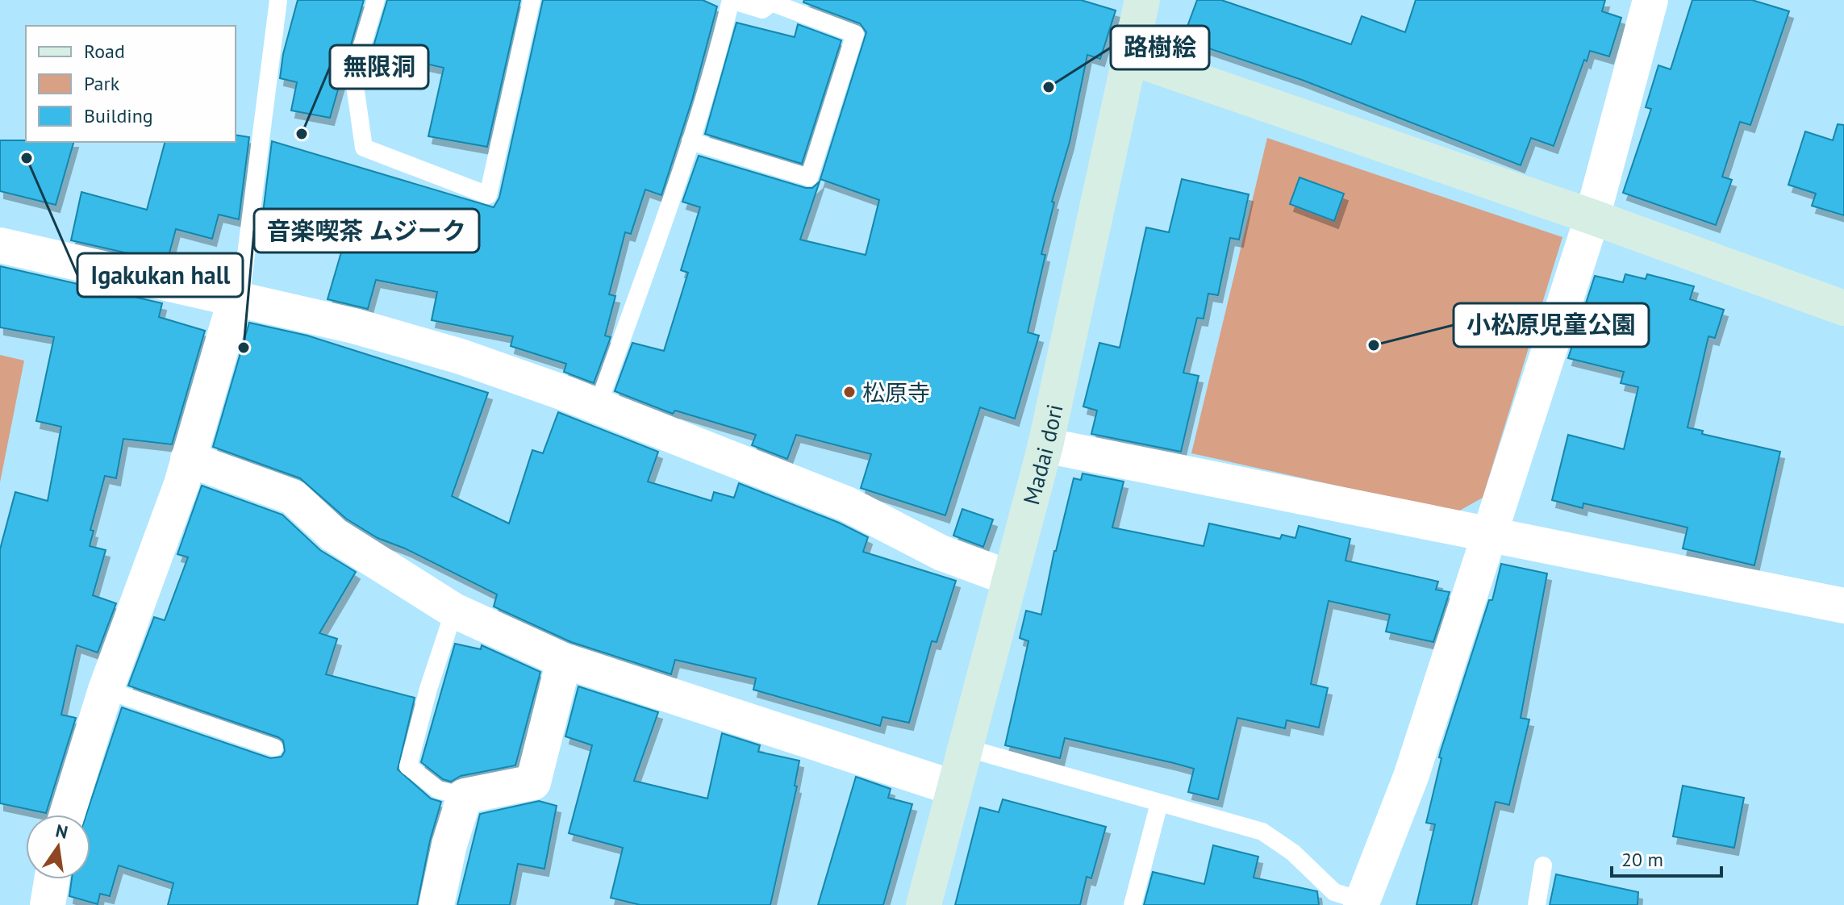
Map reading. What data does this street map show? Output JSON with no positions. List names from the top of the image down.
{
  "streets": {
    "street": ["Madai dori"]
  },
  "places": [
    "路樹絵",
    "無限洞",
    "Igakukan hall",
    "小松原児童公園",
    "音楽喫茶 ムジーク",
    "松原寺"
  ],
  "legend": ["Road", "Park", "Building"],
  "scale_bar": "20 m",
  "north": "top"
}
